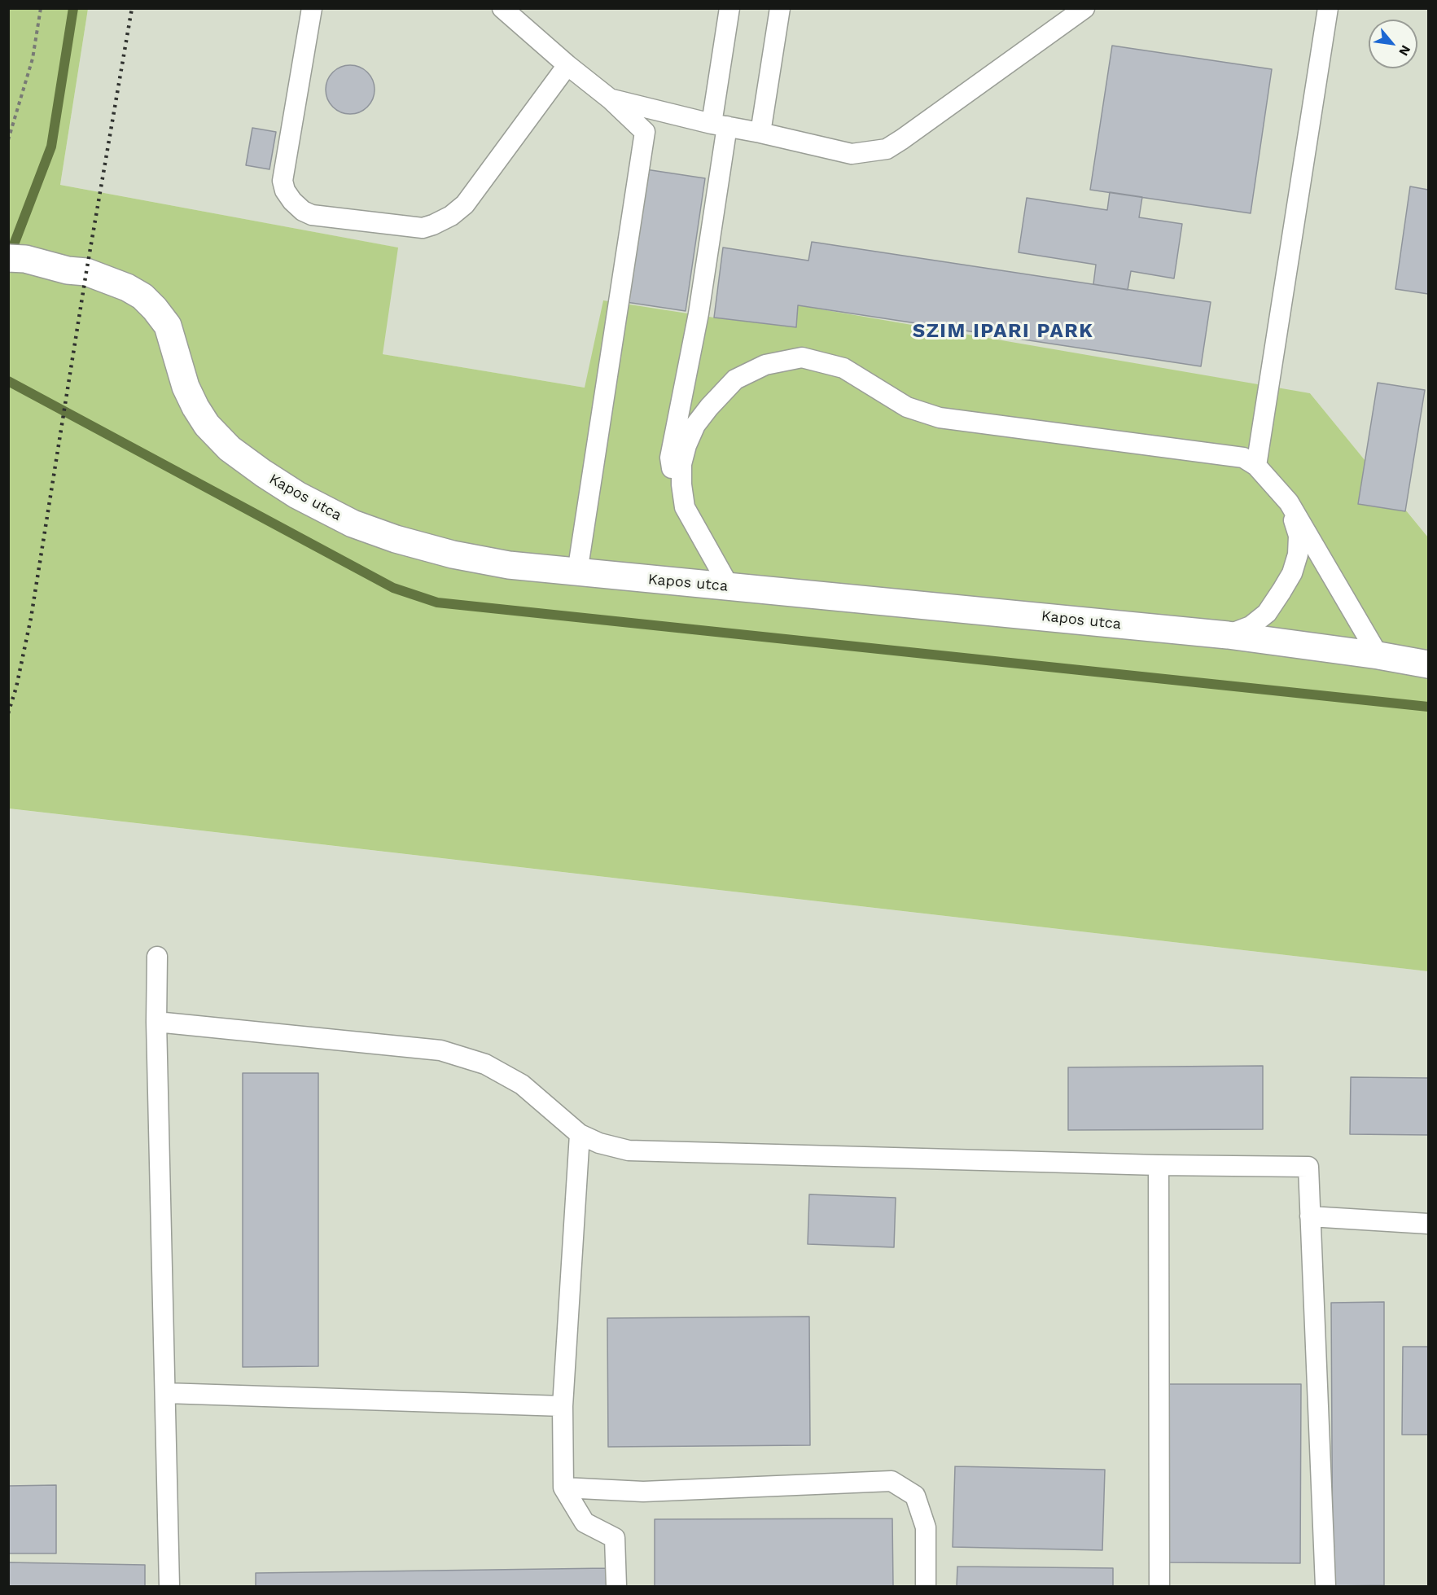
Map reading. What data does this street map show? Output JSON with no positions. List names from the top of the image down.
{
  "streets": {
    "street": ["Kapos utca"]
  },
  "districts": ["SZIM IPARI PARK"],
  "north": "bottom right"
}
